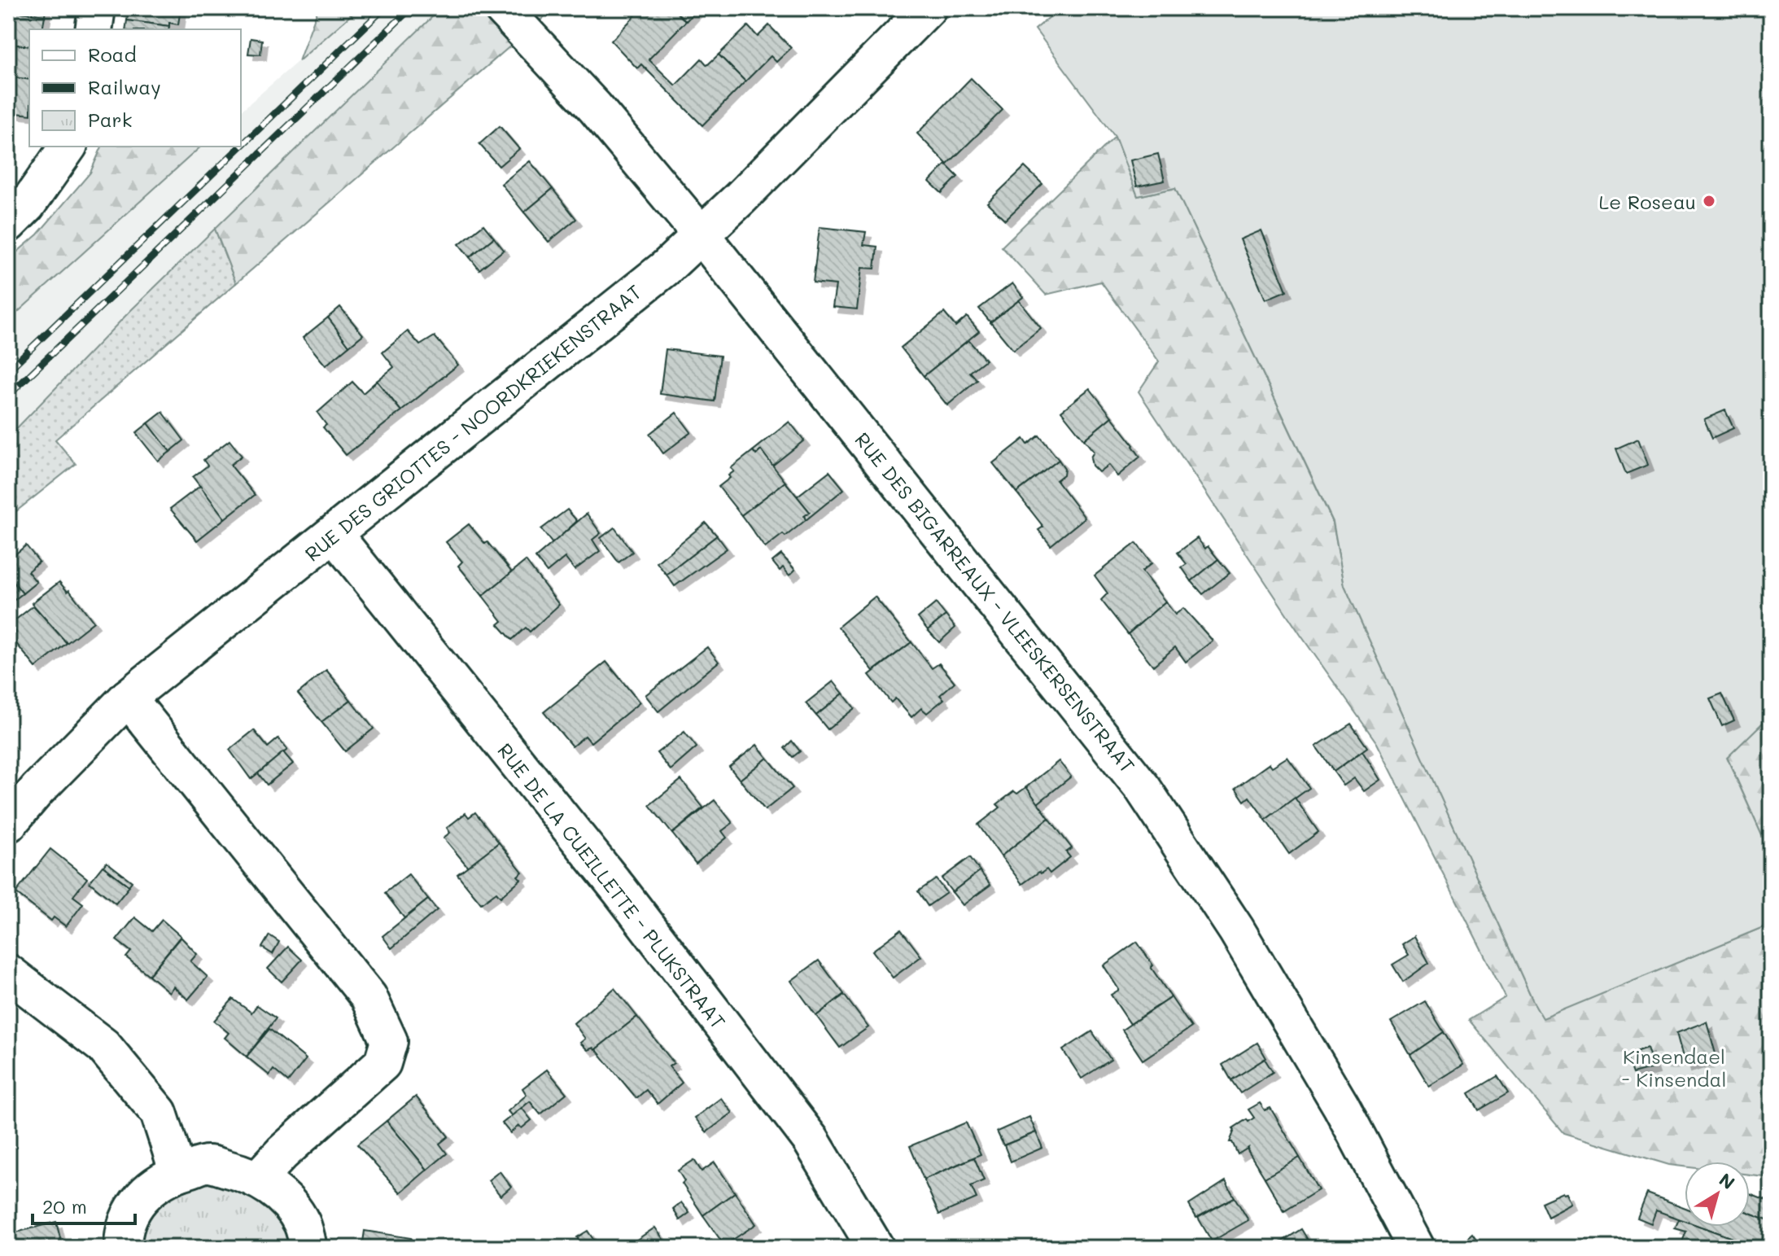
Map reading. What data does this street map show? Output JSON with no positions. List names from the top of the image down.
{
  "streets": {
    "street": ["RUE DES GRIOTTES - NOORDKRIEKENSTRAAT", "RUE DES BIGARREAUX - VLEESKERSENSTRAAT", "RUE DE LA CUEILLETTE - PLUKSTRAAT"]
  },
  "crossings": [
    ["RUE DES GRIOTTES - NOORDKRIEKENSTRAAT", "RUE DES BIGARREAUX - VLEESKERSENSTRAAT"],
    ["RUE DES GRIOTTES - NOORDKRIEKENSTRAAT", "RUE DE LA CUEILLETTE - PLUKSTRAAT"]
  ],
  "parks": ["Kinsendael - Kinsendal"],
  "places": ["Le Roseau"],
  "legend": ["Road", "Railway", "Park"],
  "scale_bar": "20 m",
  "north": "top right"
}
